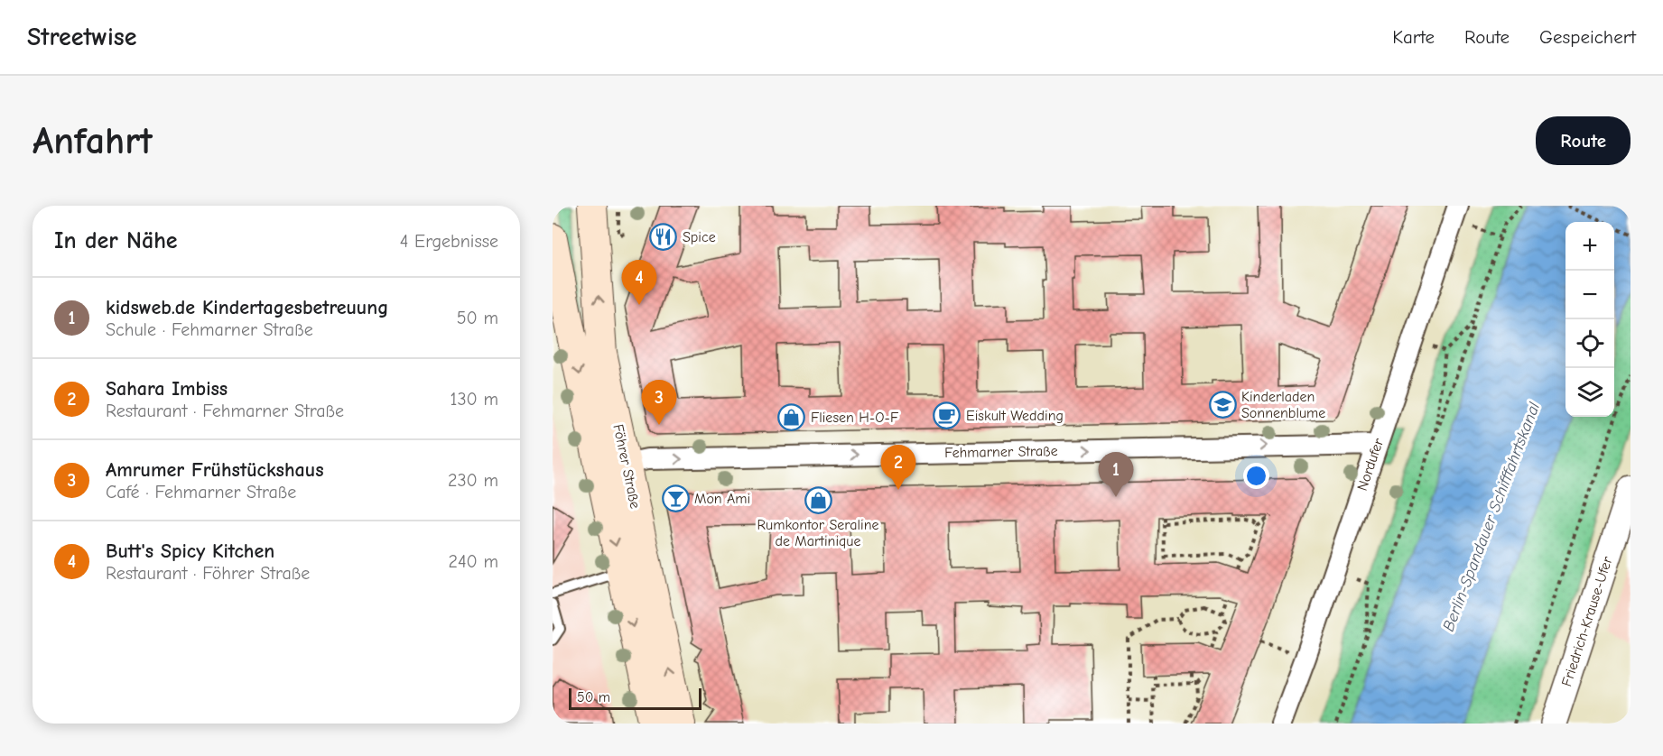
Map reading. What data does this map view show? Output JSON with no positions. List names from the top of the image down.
{
  "streets": {
    "main road": ["Föhrer Straße"],
    "street": ["Fehmarner Straße", "Nordufer", "Friedrich-Krause-Ufer"]
  },
  "crossings": [
    ["Fehmarner Straße", "Nordufer"],
    ["Fehmarner Straße", "Föhrer Straße"]
  ],
  "one_way": ["Fehmarner Straße"],
  "water": ["Berlin-Spandauer Schifffahrtskanal"],
  "places": {
    "restaurant": ["Spice"],
    "school or university": ["Kinderladen Sonnenblume"],
    "cafe": ["Eiskult Wedding"],
    "shop": ["Fliesen H-O-F", "Rumkontor Seraline de Martinique"],
    "bar": ["Mon Ami"]
  },
  "scale_bar": "50 m",
  "page": {
    "header": "Streetwise",
    "nav": ["Karte", "Route", "Gespeichert"],
    "buttons": "Route",
    "title": "Anfahrt",
    "heading": ["In der Nähe", "4 Ergebnisse"],
    "map_buttons": ["+", "−"],
    "pins": [
      "4",
      "3",
      "2",
      "1"
    ],
    "list": [
      {
        "mark": "1",
        "name": "kidsweb.de Kindertagesbetreuung",
        "note": "Schule · Fehmarner Straße",
        "value": "50 m"
      },
      {
        "mark": "2",
        "name": "Sahara Imbiss",
        "note": "Restaurant · Fehmarner Straße",
        "value": "130 m"
      },
      {
        "mark": "3",
        "name": "Amrumer Frühstückshaus",
        "note": "Café · Fehmarner Straße",
        "value": "230 m"
      },
      {
        "mark": "4",
        "name": "Butt's Spicy Kitchen",
        "note": "Restaurant · Föhrer Straße",
        "value": "240 m"
      }
    ],
    "scale": "50 m"
  }
}
